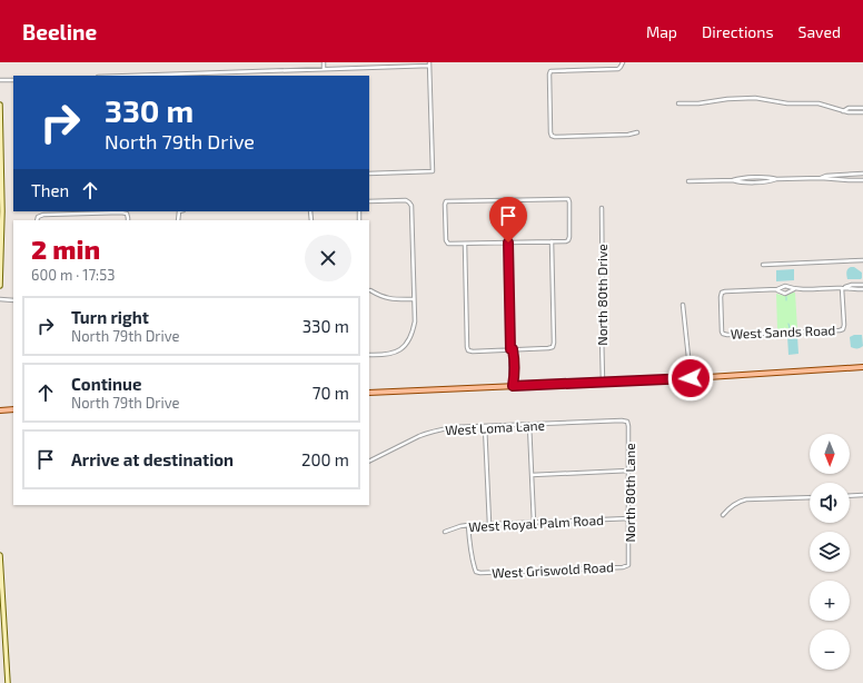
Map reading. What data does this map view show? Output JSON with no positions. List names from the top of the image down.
{
  "streets": {
    "street": [
      "North 80th Drive",
      "West Sands Road",
      "West Loma Lane",
      "North 80th Lane",
      "West Royal Palm Road",
      "West Griswold Road"
    ]
  },
  "crossings": [
    ["West Loma Lane", "North 80th Lane"],
    ["North 80th Lane", "West Royal Palm Road"],
    ["North 80th Lane", "West Griswold Road"],
    ["West Royal Palm Road", "West Griswold Road"]
  ],
  "north": "bottom",
  "page": {
    "header": "Beeline",
    "nav": ["Map", "Directions", "Saved"],
    "turn": ["330 m", "North 79th Drive"],
    "then": "Then",
    "heading": ["2 min", "600 m · 17:53"],
    "list": [
      {
        "name": "Turn right",
        "note": "North 79th Drive",
        "value": "330 m"
      },
      {
        "name": "Continue",
        "note": "North 79th Drive",
        "value": "70 m"
      },
      {
        "name": "Arrive at destination",
        "value": "200 m"
      }
    ],
    "map_buttons": ["+", "−"]
  }
}
